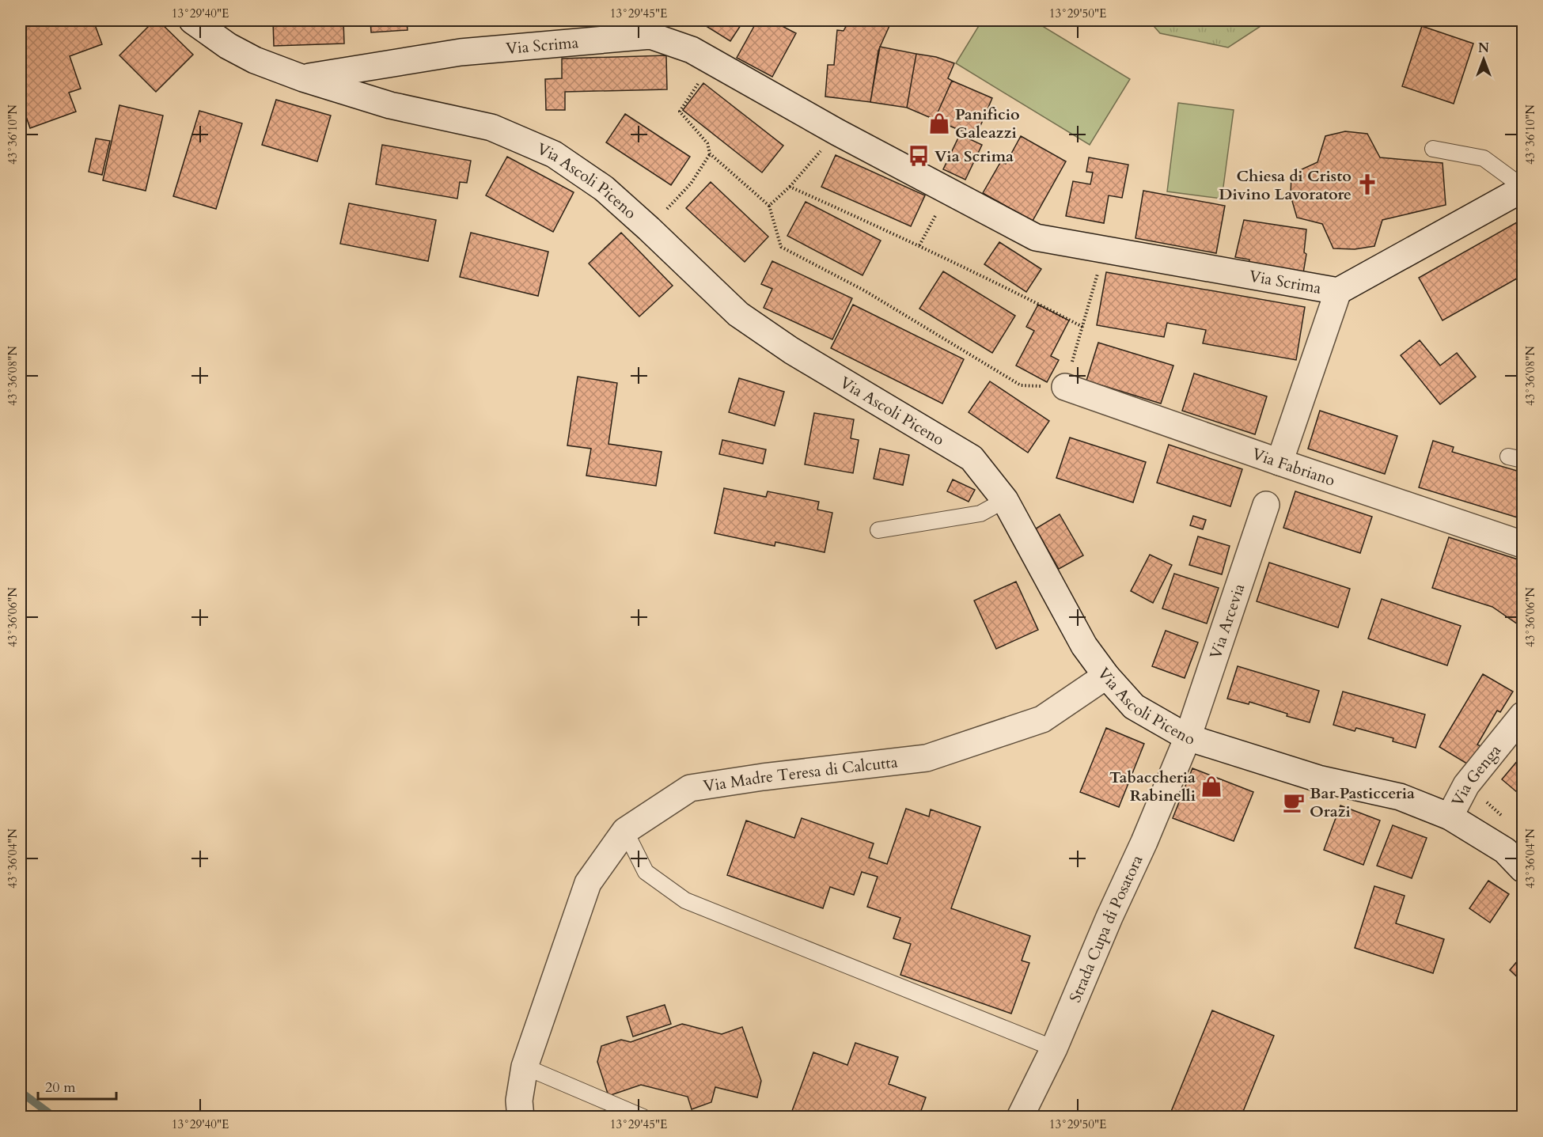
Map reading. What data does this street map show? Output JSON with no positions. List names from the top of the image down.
{
  "streets": {
    "street": [
      "Via Scrima",
      "Via Ascoli Piceno",
      "Via Fabriano",
      "Via Arcevia",
      "Via Madre Teresa di Calcutta",
      "Via Genga",
      "Strada Cupa di Posatora"
    ]
  },
  "crossings": [
    ["Via Scrima", "Via Ascoli Piceno"],
    ["Via Ascoli Piceno", "Via Arcevia"],
    ["Via Ascoli Piceno", "Via Madre Teresa di Calcutta"],
    ["Via Ascoli Piceno", "Via Genga"],
    ["Via Ascoli Piceno", "Strada Cupa di Posatora"],
    ["Via Arcevia", "Strada Cupa di Posatora"]
  ],
  "places": {
    "shop": ["Panificio Galeazzi", "Tabaccheria Rabinelli"],
    "bus stop": ["Via Scrima"],
    "church": ["Chiesa di Cristo Divino Lavoratore"],
    "cafe": ["Bar Pasticceria Orazi"]
  },
  "scale_bar": "20 m",
  "north": "top",
  "coordinates": [
    "13°29'40\"E",
    "13°29'45\"E",
    "13°29'50\"E",
    "43°36'10\"N",
    "43°36'08\"N",
    "43°36'06\"N",
    "43°36'04\"N"
  ]
}
